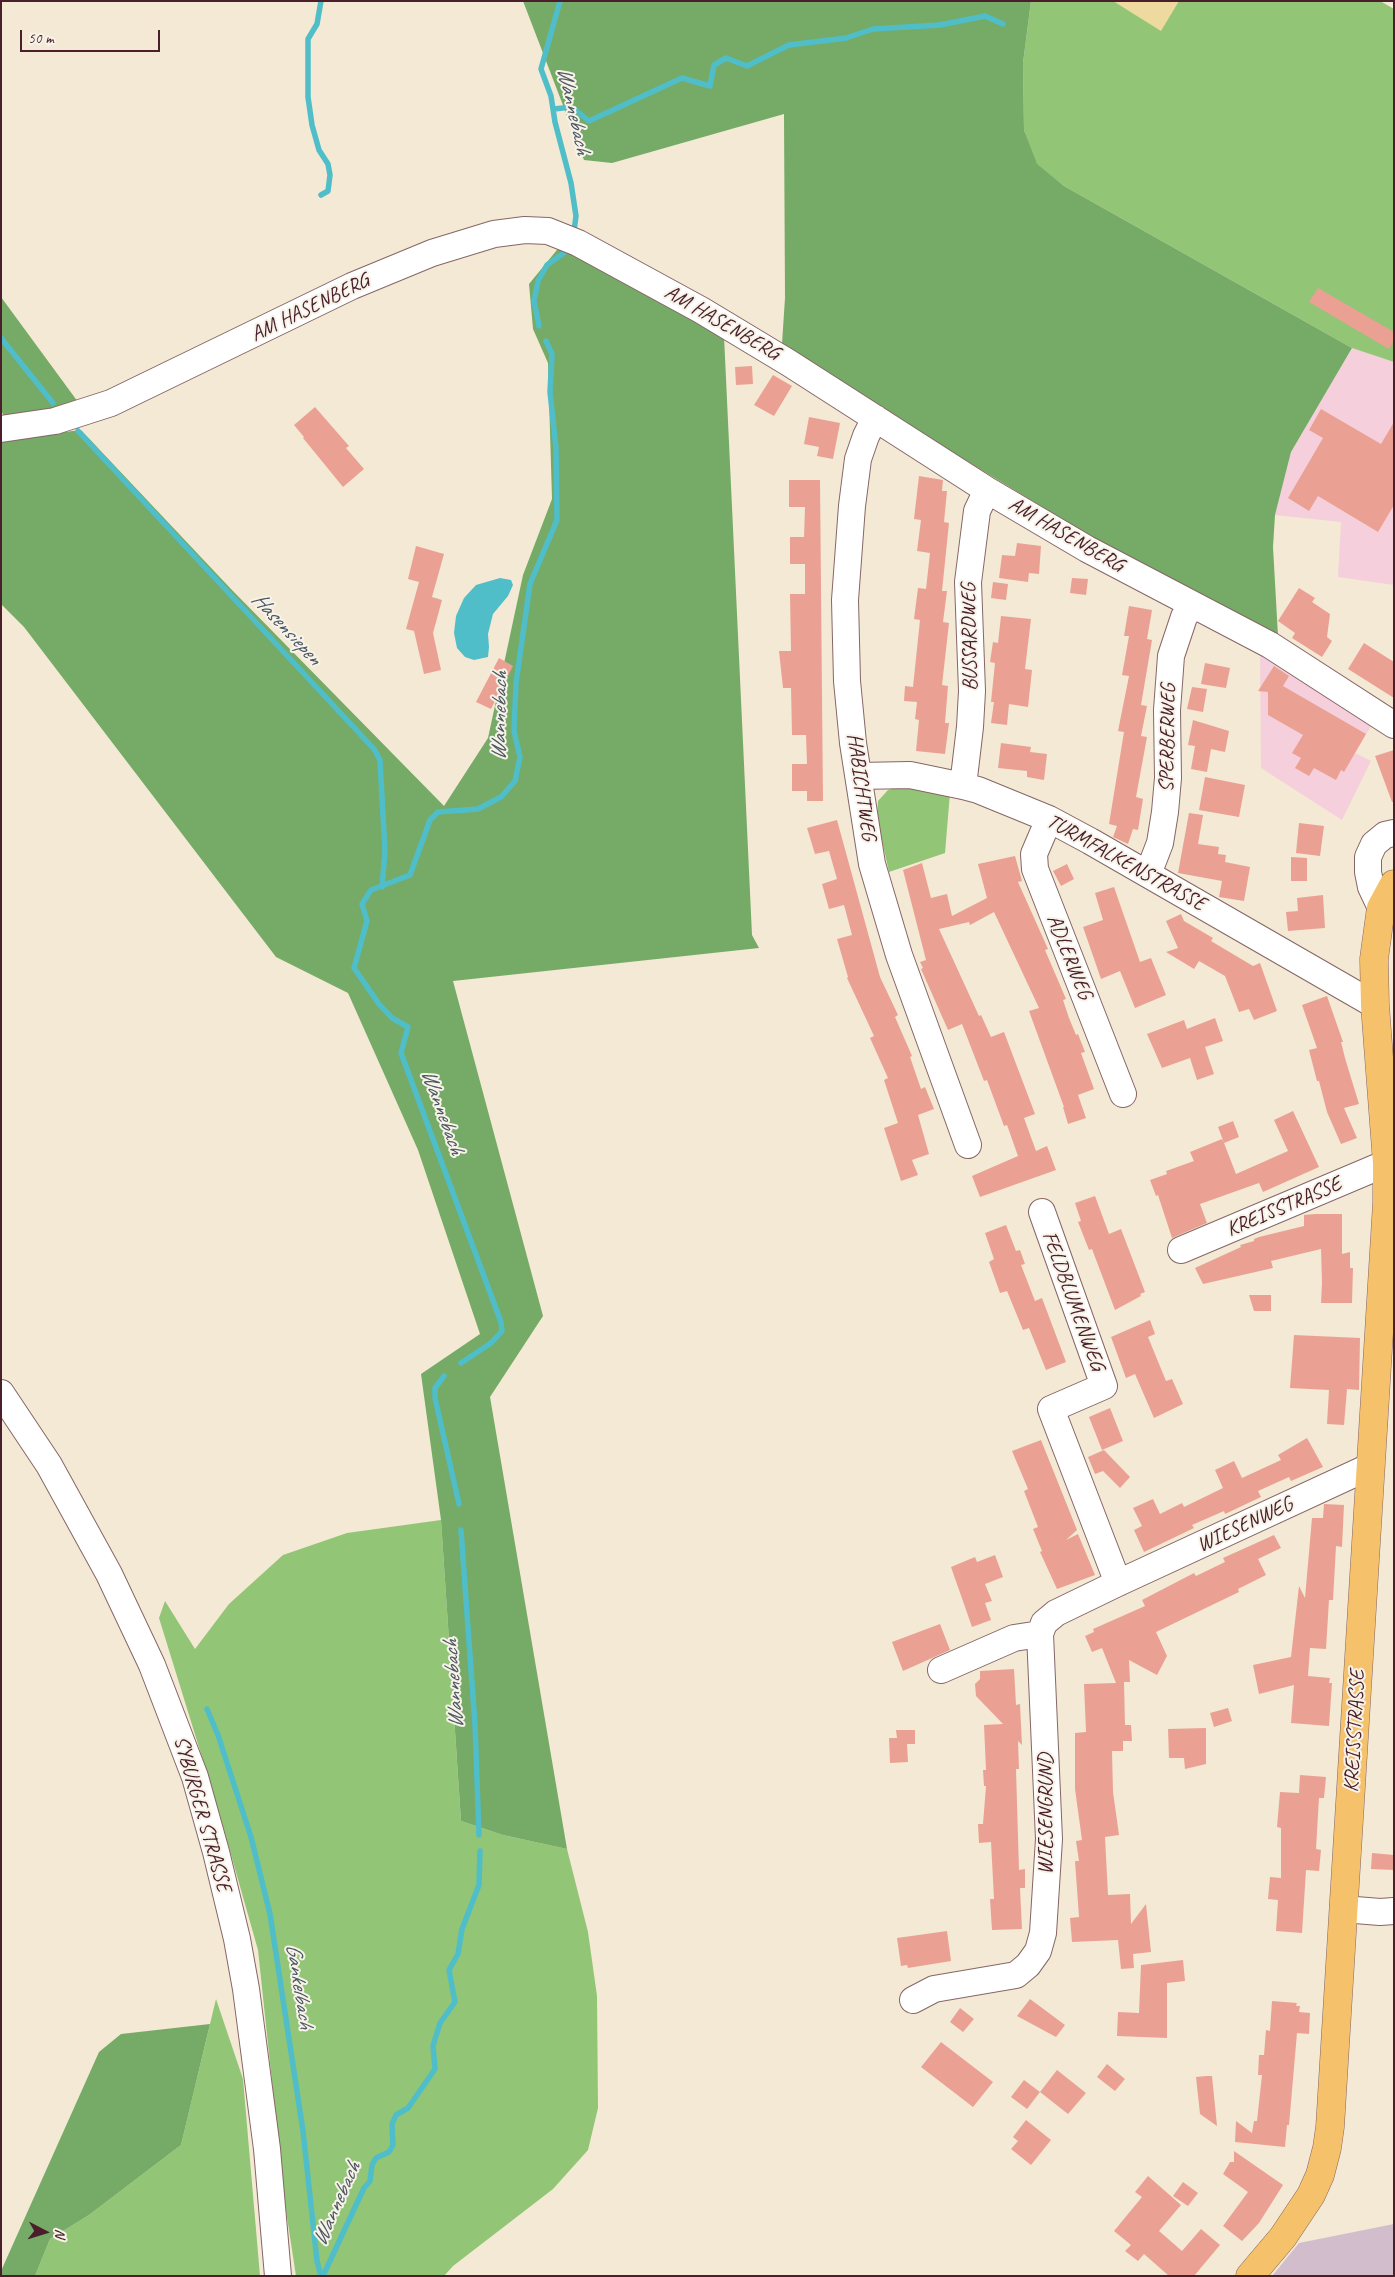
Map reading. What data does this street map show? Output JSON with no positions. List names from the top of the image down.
{
  "streets": {
    "main road": ["KREISSTRASSE"],
    "street": [
      "AM HASENBERG",
      "BUSSARDWEG",
      "SPERBERWEG",
      "HABICHTWEG",
      "TURMFALKENSTRASSE",
      "ADLERWEG",
      "FELDBLUMENWEG",
      "WIESENWEG",
      "SYBURGER STRASSE",
      "WIESENGRUND"
    ]
  },
  "crossings": [
    ["AM HASENBERG", "BUSSARDWEG"],
    ["AM HASENBERG", "SPERBERWEG"],
    ["AM HASENBERG", "HABICHTWEG"],
    ["BUSSARDWEG", "TURMFALKENSTRASSE"],
    ["SPERBERWEG", "TURMFALKENSTRASSE"],
    ["HABICHTWEG", "TURMFALKENSTRASSE"],
    ["TURMFALKENSTRASSE", "ADLERWEG"],
    ["TURMFALKENSTRASSE", "KREISSTRASSE"],
    ["KREISSTRASSE", "WIESENWEG"],
    ["FELDBLUMENWEG", "WIESENWEG"]
  ],
  "water": ["Wannebach", "Hasensiepen", "Gankelbach"],
  "scale_bar": "50 m",
  "north": "right"
}
